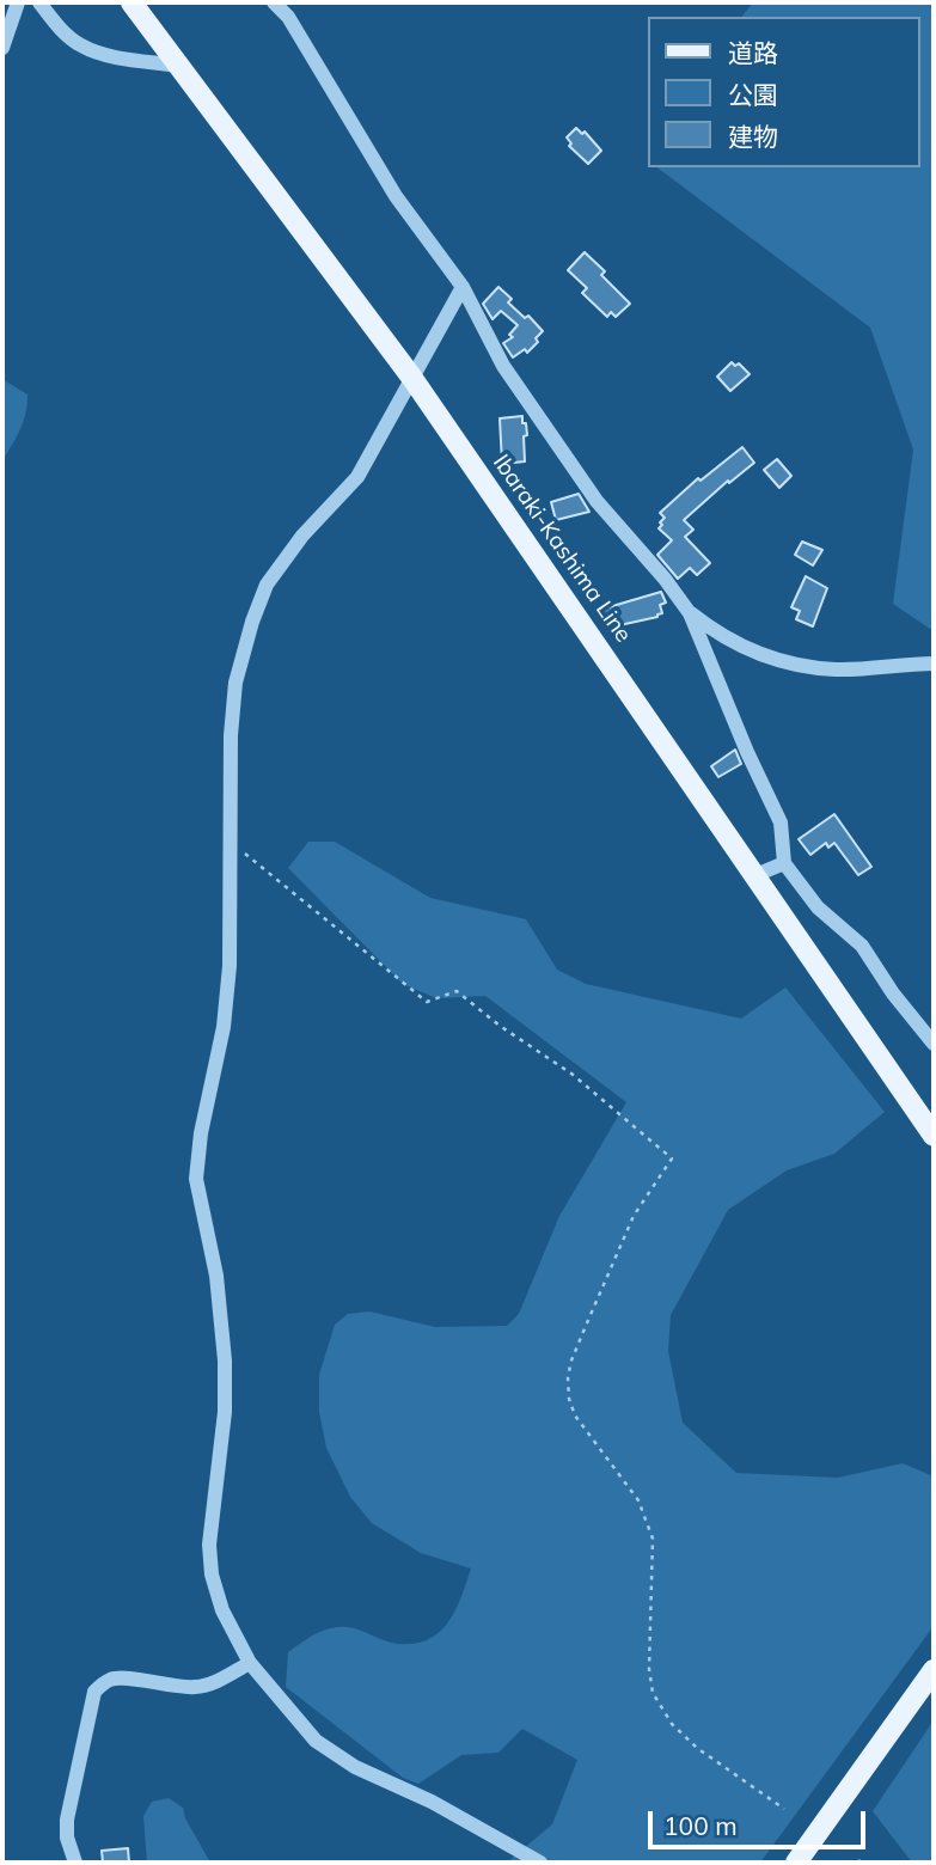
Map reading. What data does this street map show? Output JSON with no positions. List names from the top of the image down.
{
  "streets": {
    "main road": ["Ibaraki-Kashima Line"]
  },
  "legend": ["道路", "公園", "建物"],
  "scale_bar": "100 m"
}
